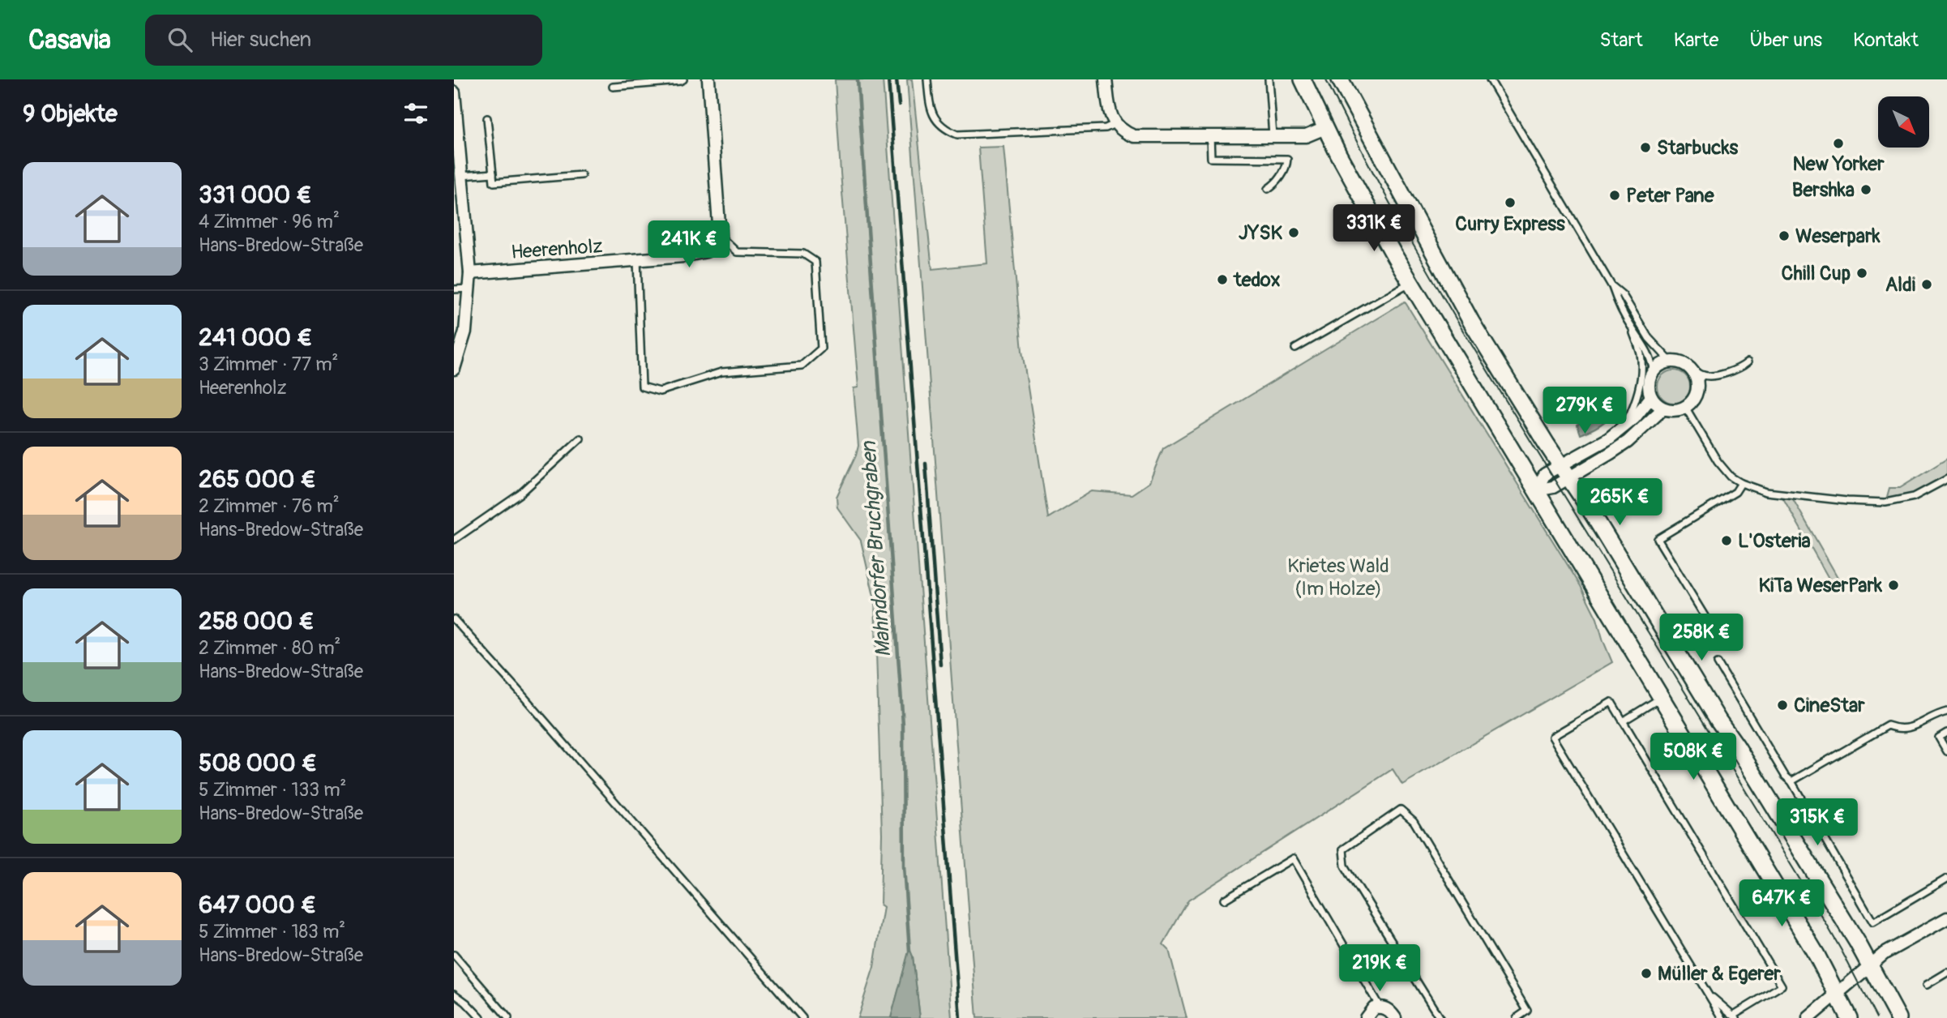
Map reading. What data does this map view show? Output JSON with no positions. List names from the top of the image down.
{
  "streets": {
    "street": ["Heerenholz"]
  },
  "water": ["Mahndorfer Bruchgraben"],
  "parks": ["Krietes Wald (Im Holze)"],
  "places": [
    "New Yorker",
    "Starbucks",
    "Bershka",
    "Peter Pane",
    "Curry Express",
    "JYSK",
    "Weserpark",
    "Chill Cup",
    "tedox",
    "Aldi",
    "L'Osteria",
    "KiTa WeserPark",
    "CineStar",
    "Müller & Egerer"
  ],
  "north": "bottom right",
  "page": {
    "header": "Casavia",
    "search": "Hier suchen",
    "nav": [
      "Start",
      "Karte",
      "Über uns",
      "Kontakt"
    ],
    "heading": "9 Objekte",
    "list": [
      {
        "name": "331 000 €",
        "note": "4 Zimmer · 96 m² · Hans-Bredow-Straße"
      },
      {
        "name": "241 000 €",
        "note": "3 Zimmer · 77 m² · Heerenholz"
      },
      {
        "name": "265 000 €",
        "note": "2 Zimmer · 76 m² · Hans-Bredow-Straße"
      },
      {
        "name": "258 000 €",
        "note": "2 Zimmer · 80 m² · Hans-Bredow-Straße"
      },
      {
        "name": "508 000 €",
        "note": "5 Zimmer · 133 m² · Hans-Bredow-Straße"
      },
      {
        "name": "647 000 €",
        "note": "5 Zimmer · 183 m² · Hans-Bredow-Straße"
      }
    ],
    "price": [
      "331K €",
      "241K €",
      "279K €",
      "265K €",
      "258K €",
      "508K €",
      "315K €",
      "647K €",
      "219K €"
    ]
  }
}
